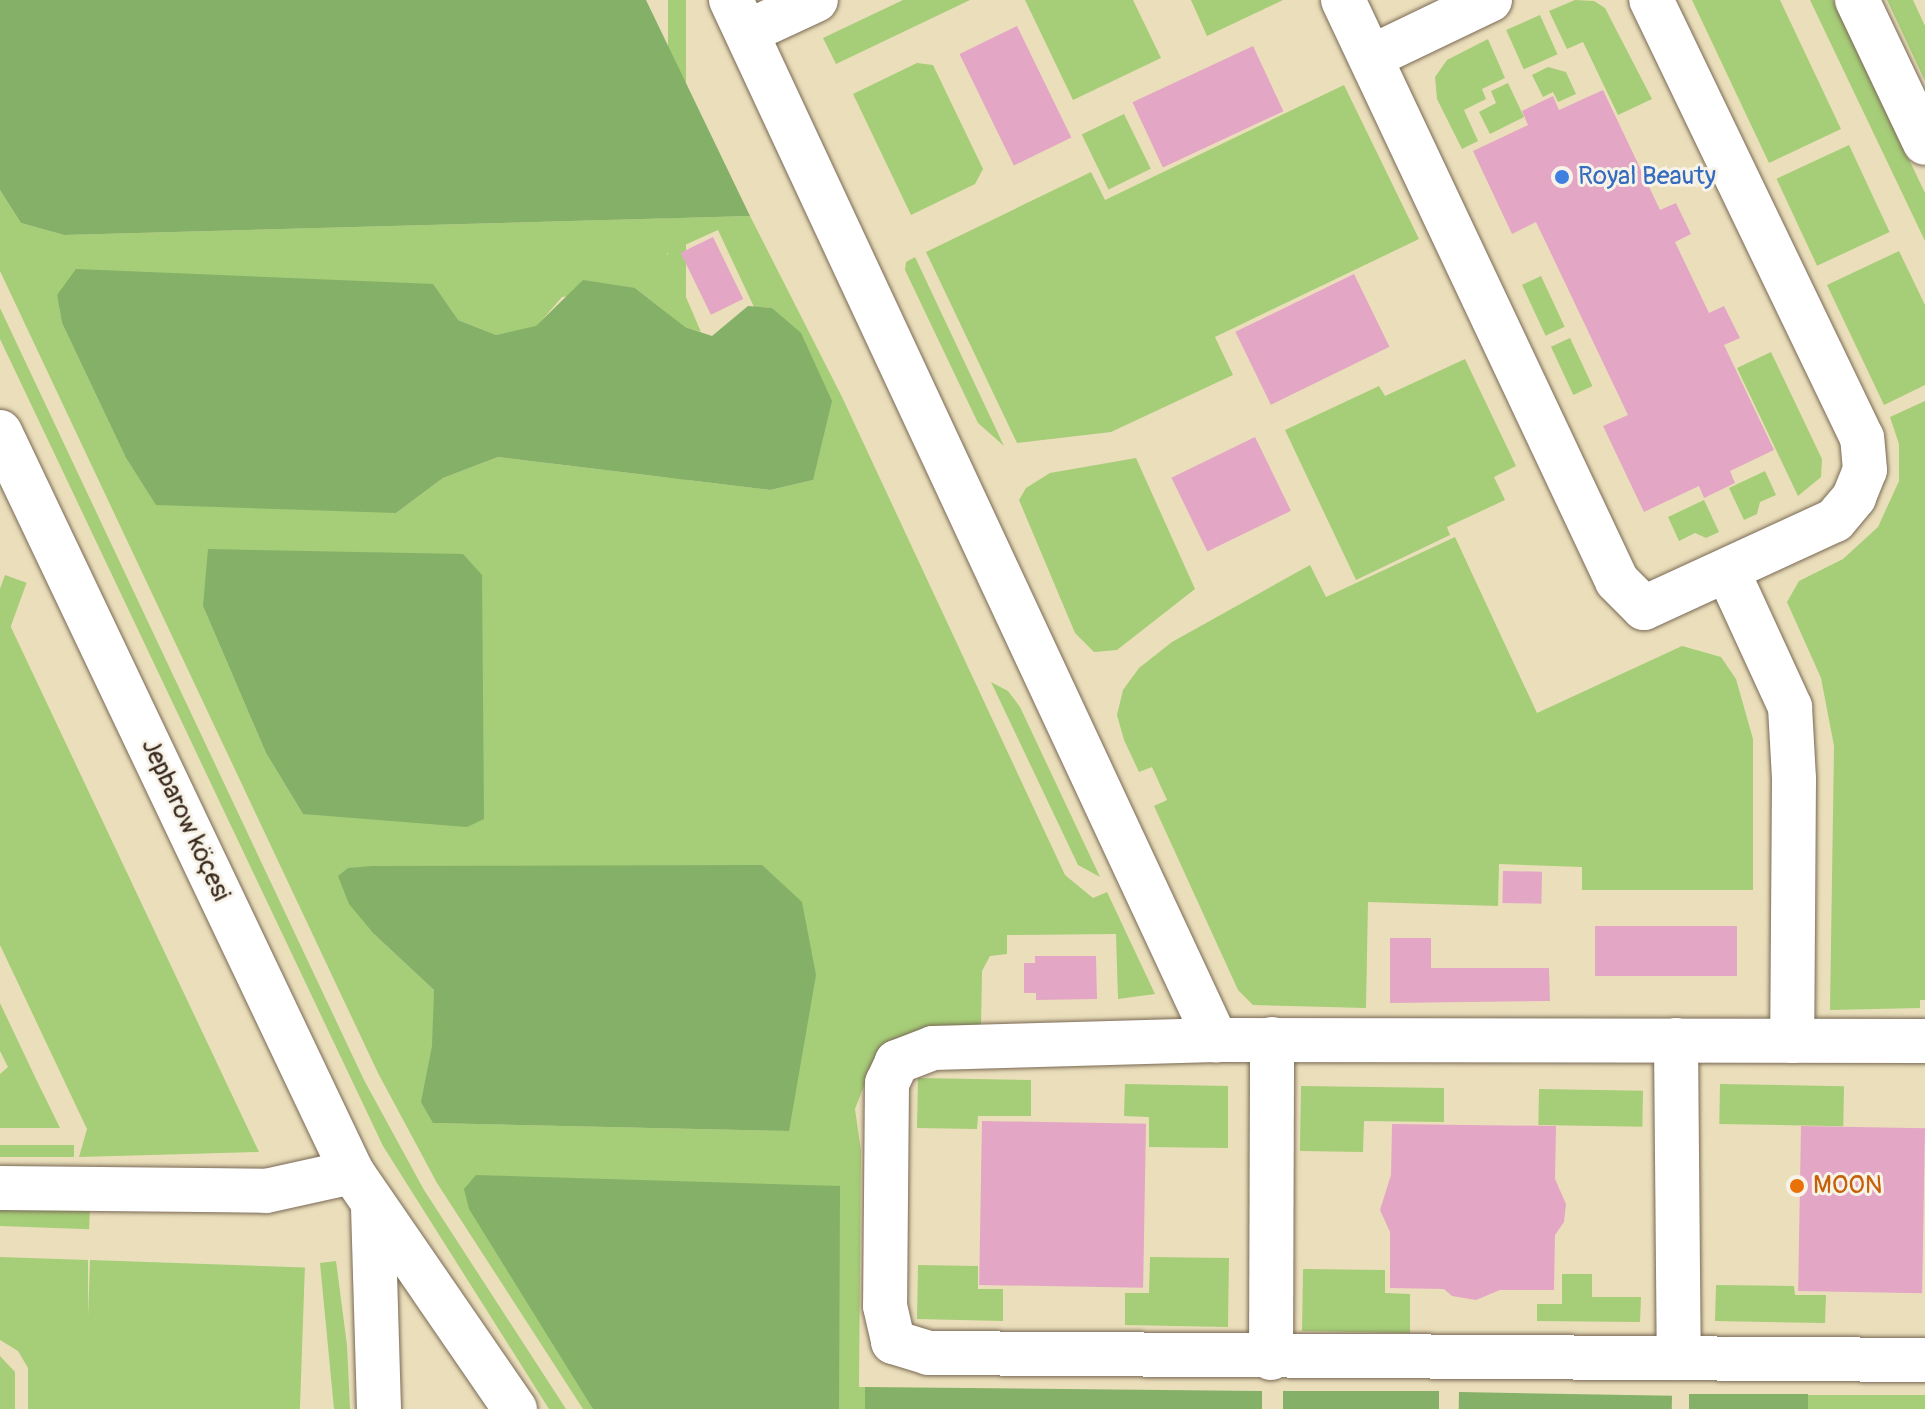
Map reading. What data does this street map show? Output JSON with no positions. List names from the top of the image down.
{
  "streets": {
    "street": ["Jepbarow köçesi"]
  },
  "places": ["Royal Beauty", "MOON"]
}
